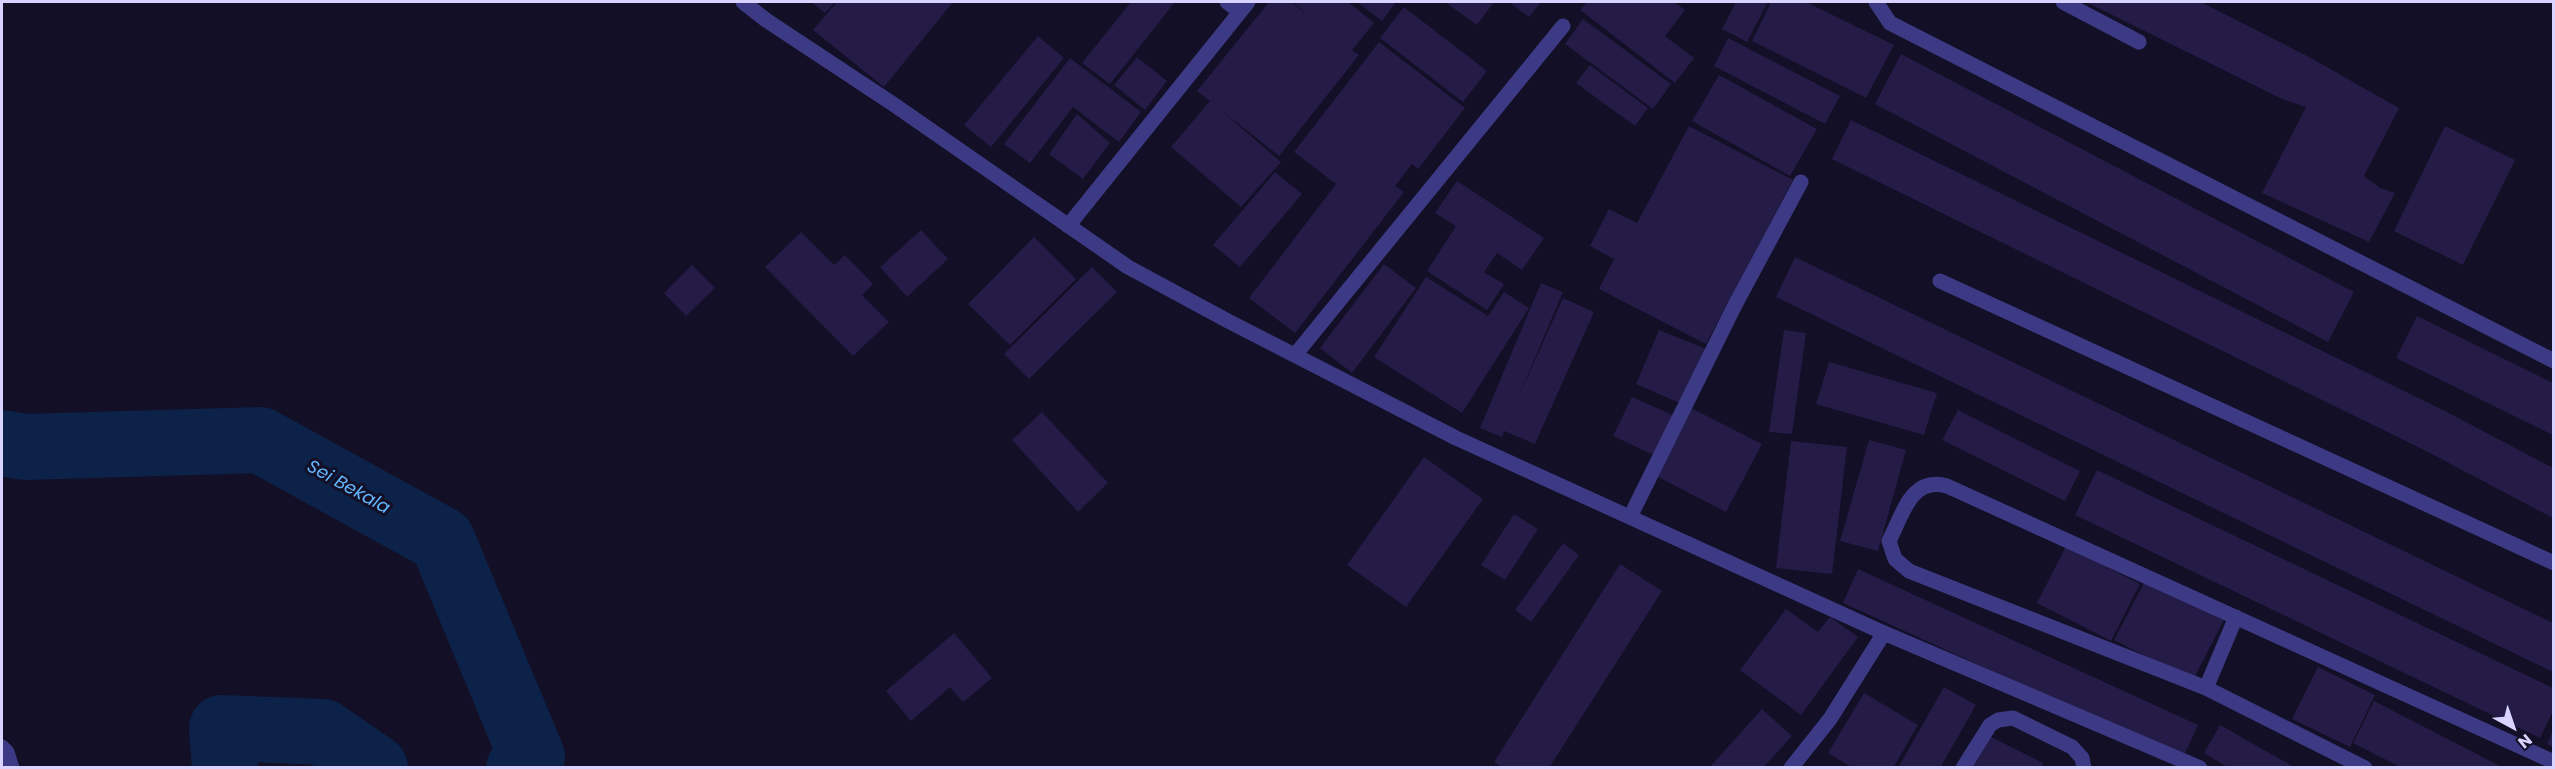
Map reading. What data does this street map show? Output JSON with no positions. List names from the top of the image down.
{
  "water": ["Sei Bekala"],
  "north": "bottom right"
}
